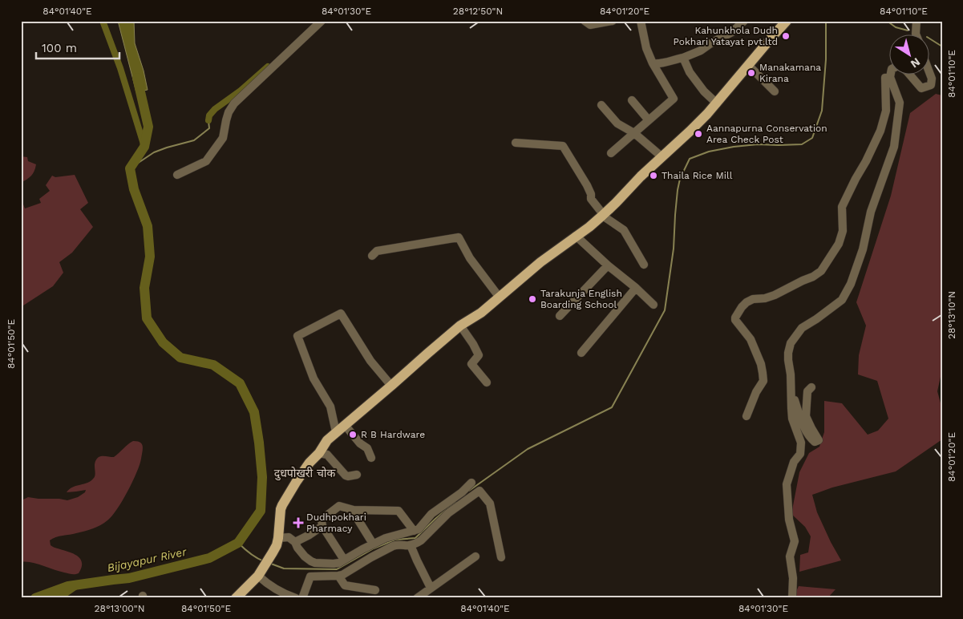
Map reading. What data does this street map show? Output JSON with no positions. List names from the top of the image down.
{
  "districts": ["दुधपोखरी चोक"],
  "water": ["Bijayapur River"],
  "places": {
    "other": [
      "Kahunkhola Dudh Pokhari Yatayat pvt.ltd",
      "Manakamana Kirana",
      "Aannapurna Conservation Area Check Post",
      "Thaila Rice Mill",
      "Tarakunja English Boarding School",
      "R B Hardware"
    ],
    "health": ["Dudhpokhari Pharmacy"]
  },
  "scale_bar": "100 m",
  "north": "bottom right",
  "coordinates": [
    "84°01'40\"E",
    "84°01'30\"E",
    "28°12'50\"N",
    "84°01'20\"E",
    "84°01'10\"E",
    "28°13'10\"N",
    "84°01'50\"E",
    "28°13'00\"N"
  ]
}
